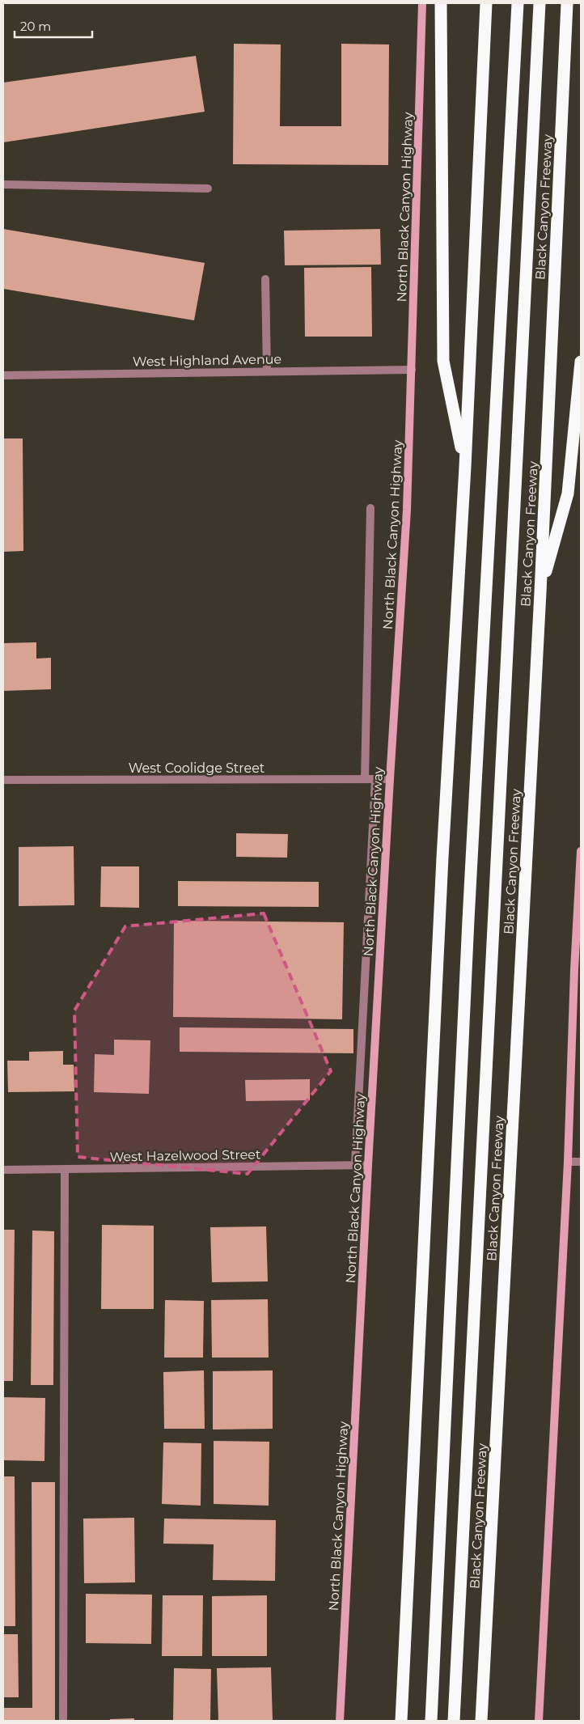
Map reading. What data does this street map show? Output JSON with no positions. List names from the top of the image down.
{
  "streets": {
    "highway": ["Black Canyon Freeway"],
    "main road": ["North Black Canyon Highway"],
    "street": ["West Highland Avenue", "West Coolidge Street", "West Hazelwood Street"]
  },
  "crossings": [
    ["North Black Canyon Highway", "West Highland Avenue"],
    ["North Black Canyon Highway", "West Coolidge Street"],
    ["North Black Canyon Highway", "West Hazelwood Street"]
  ],
  "scale_bar": "20 m"
}
